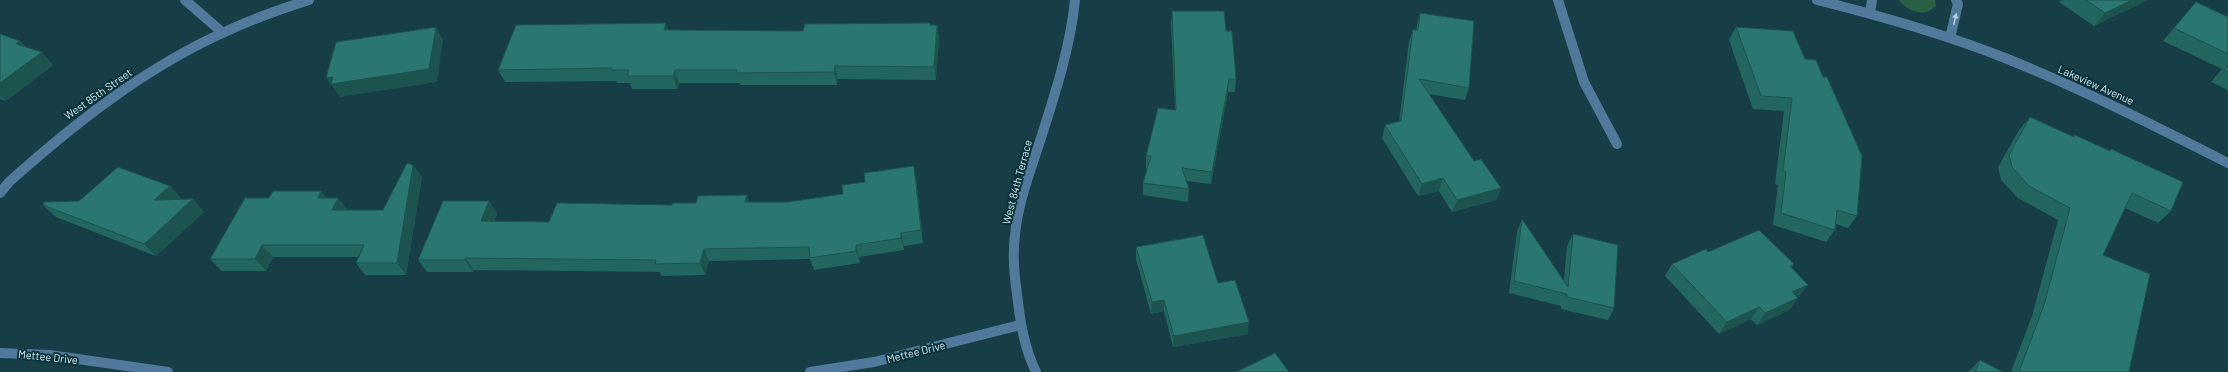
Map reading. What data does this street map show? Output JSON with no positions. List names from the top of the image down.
{
  "streets": {
    "street": [
      "Lakeview Avenue",
      "West 85th Street",
      "West 84th Terrace",
      "Mettee Drive"
    ]
  },
  "crossings": [
    ["West 84th Terrace", "Mettee Drive"]
  ]
}
